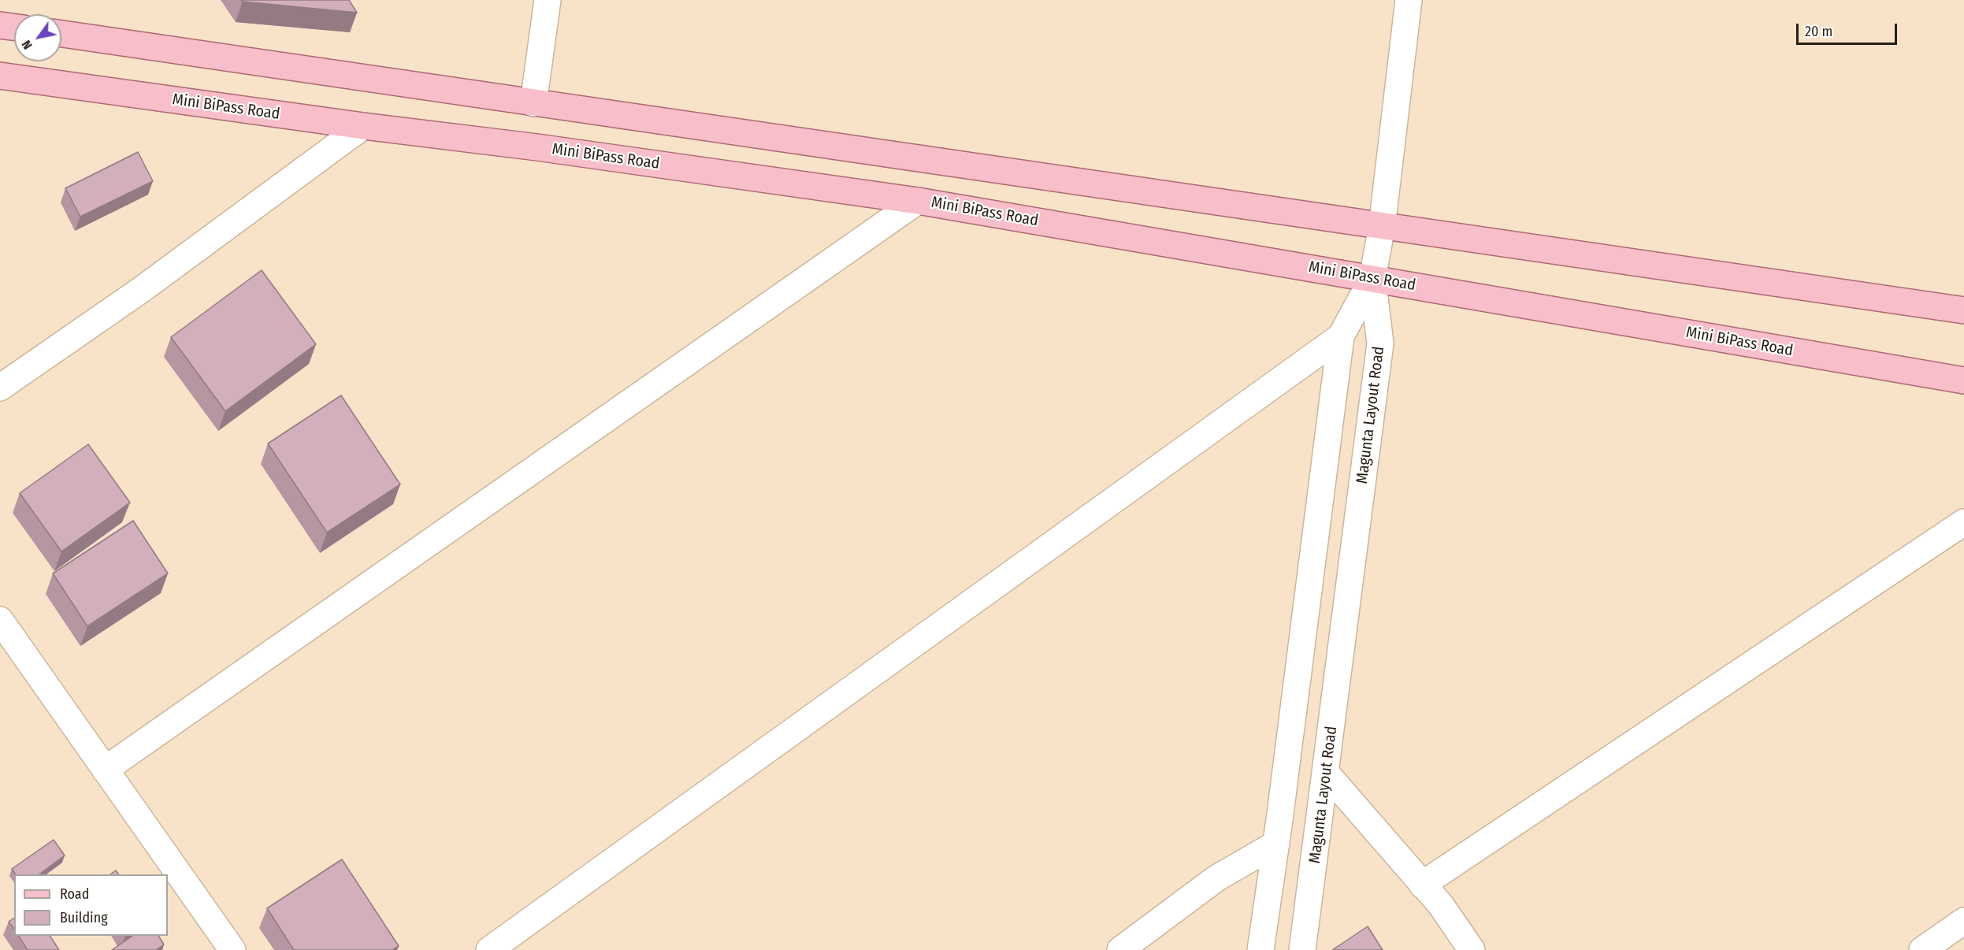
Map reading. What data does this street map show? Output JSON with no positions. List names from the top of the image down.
{
  "streets": {
    "main road": ["Mini BiPass Road"],
    "street": ["Magunta Layout Road"]
  },
  "crossings": [
    ["Mini BiPass Road", "Magunta Layout Road"]
  ],
  "legend": ["Road", "Building"],
  "scale_bar": "20 m",
  "north": "bottom left"
}
